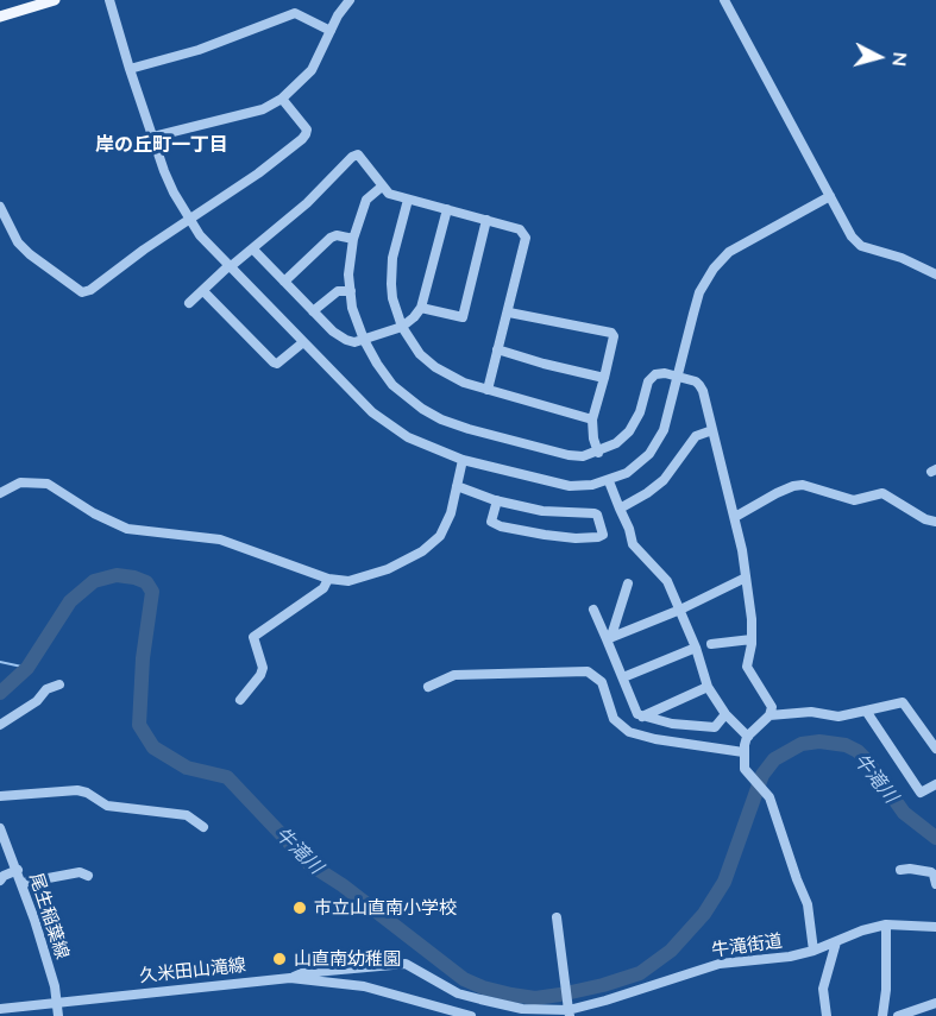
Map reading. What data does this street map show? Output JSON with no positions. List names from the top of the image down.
{
  "streets": {
    "street": ["尾生稲葉線", "牛滝街道", "久米田山滝線"]
  },
  "crossings": [
    ["尾生稲葉線", "久米田山滝線"],
    ["牛滝街道", "久米田山滝線"]
  ],
  "districts": ["岸の丘町一丁目"],
  "water": ["牛滝川"],
  "places": ["市立山直南小学校", "山直南幼稚園"],
  "north": "right"
}
